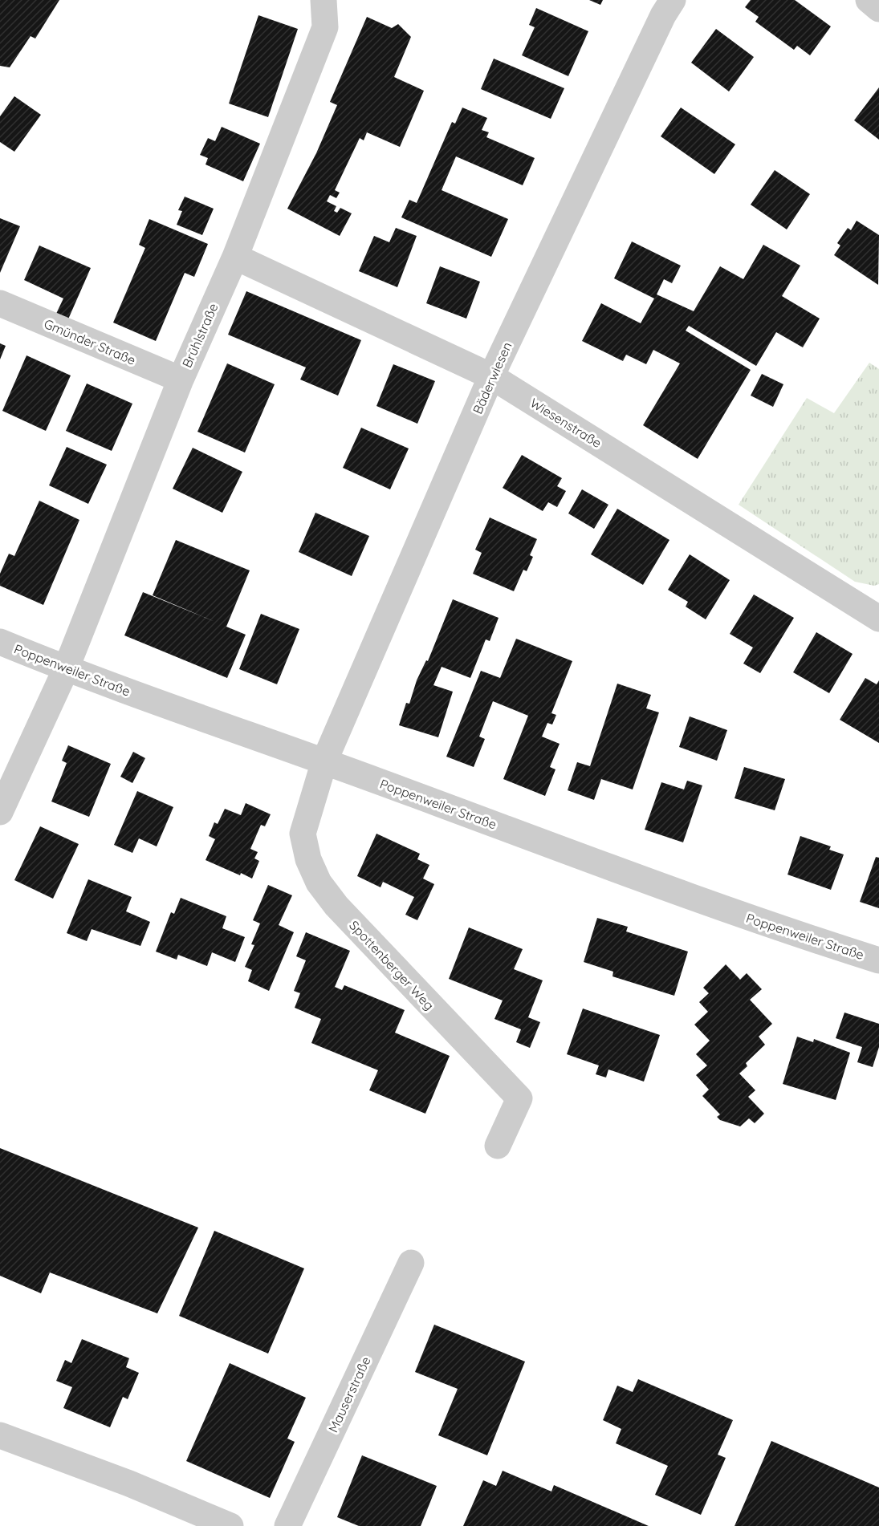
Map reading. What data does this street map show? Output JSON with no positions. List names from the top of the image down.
{
  "streets": {
    "street": [
      "Brühlstraße",
      "Gmünder Straße",
      "Bäderwiesen",
      "Wiesenstraße",
      "Poppenweiler Straße",
      "Spottenberger Weg",
      "Mauserstraße"
    ]
  },
  "crossings": [
    ["Brühlstraße", "Gmünder Straße"],
    ["Brühlstraße", "Wiesenstraße"],
    ["Brühlstraße", "Poppenweiler Straße"],
    ["Bäderwiesen", "Wiesenstraße"],
    ["Bäderwiesen", "Poppenweiler Straße"],
    ["Bäderwiesen", "Spottenberger Weg"],
    ["Poppenweiler Straße", "Spottenberger Weg"]
  ]
}
